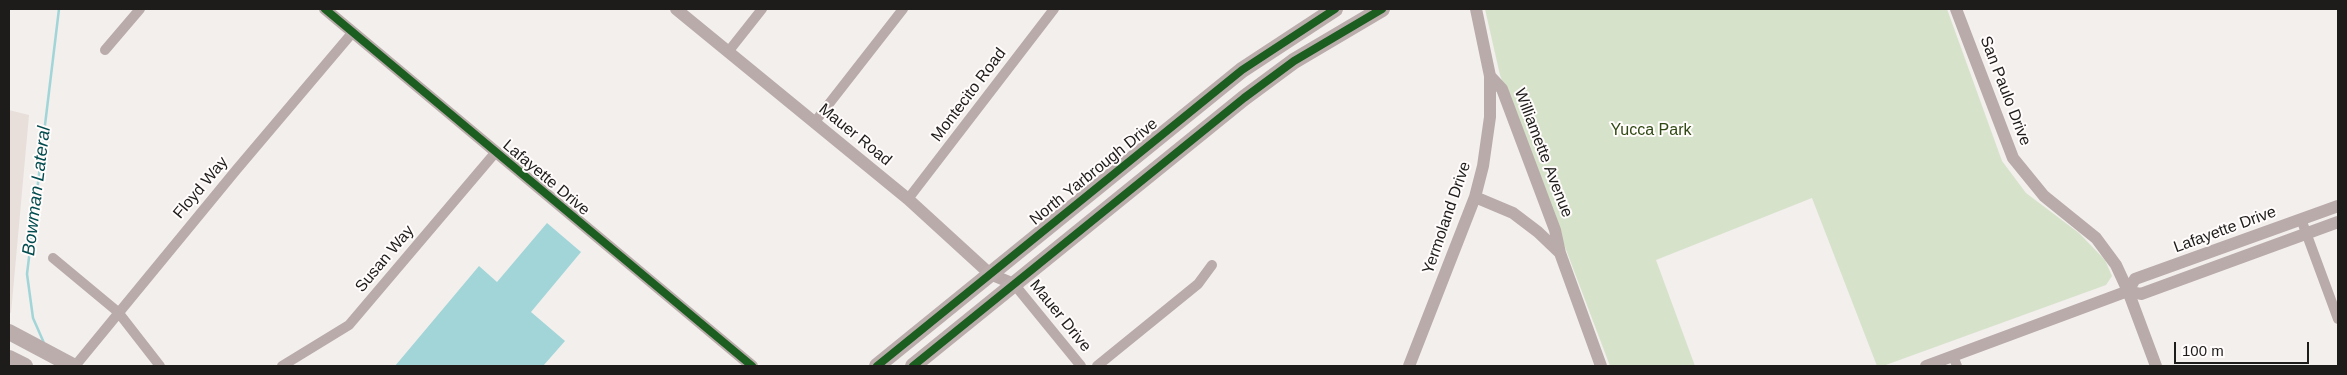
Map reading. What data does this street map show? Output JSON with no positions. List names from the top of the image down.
{
  "streets": {
    "main road": ["North Yarbrough Drive"],
    "street": [
      "San Paulo Drive",
      "Montecito Road",
      "Mauer Road",
      "Williamette Avenue",
      "Lafayette Drive",
      "Floyd Way",
      "Yermoland Drive",
      "Susan Way",
      "Mauer Drive"
    ]
  },
  "crossings": [
    ["San Paulo Drive", "Lafayette Drive"],
    ["Montecito Road", "Mauer Road"],
    ["Mauer Road", "North Yarbrough Drive"],
    ["Mauer Road", "Mauer Drive"],
    ["Williamette Avenue", "Yermoland Drive"],
    ["Lafayette Drive", "Floyd Way"],
    ["Lafayette Drive", "Susan Way"]
  ],
  "water": ["Bowman Lateral"],
  "parks": ["Yucca Park"],
  "scale_bar": "100 m"
}
